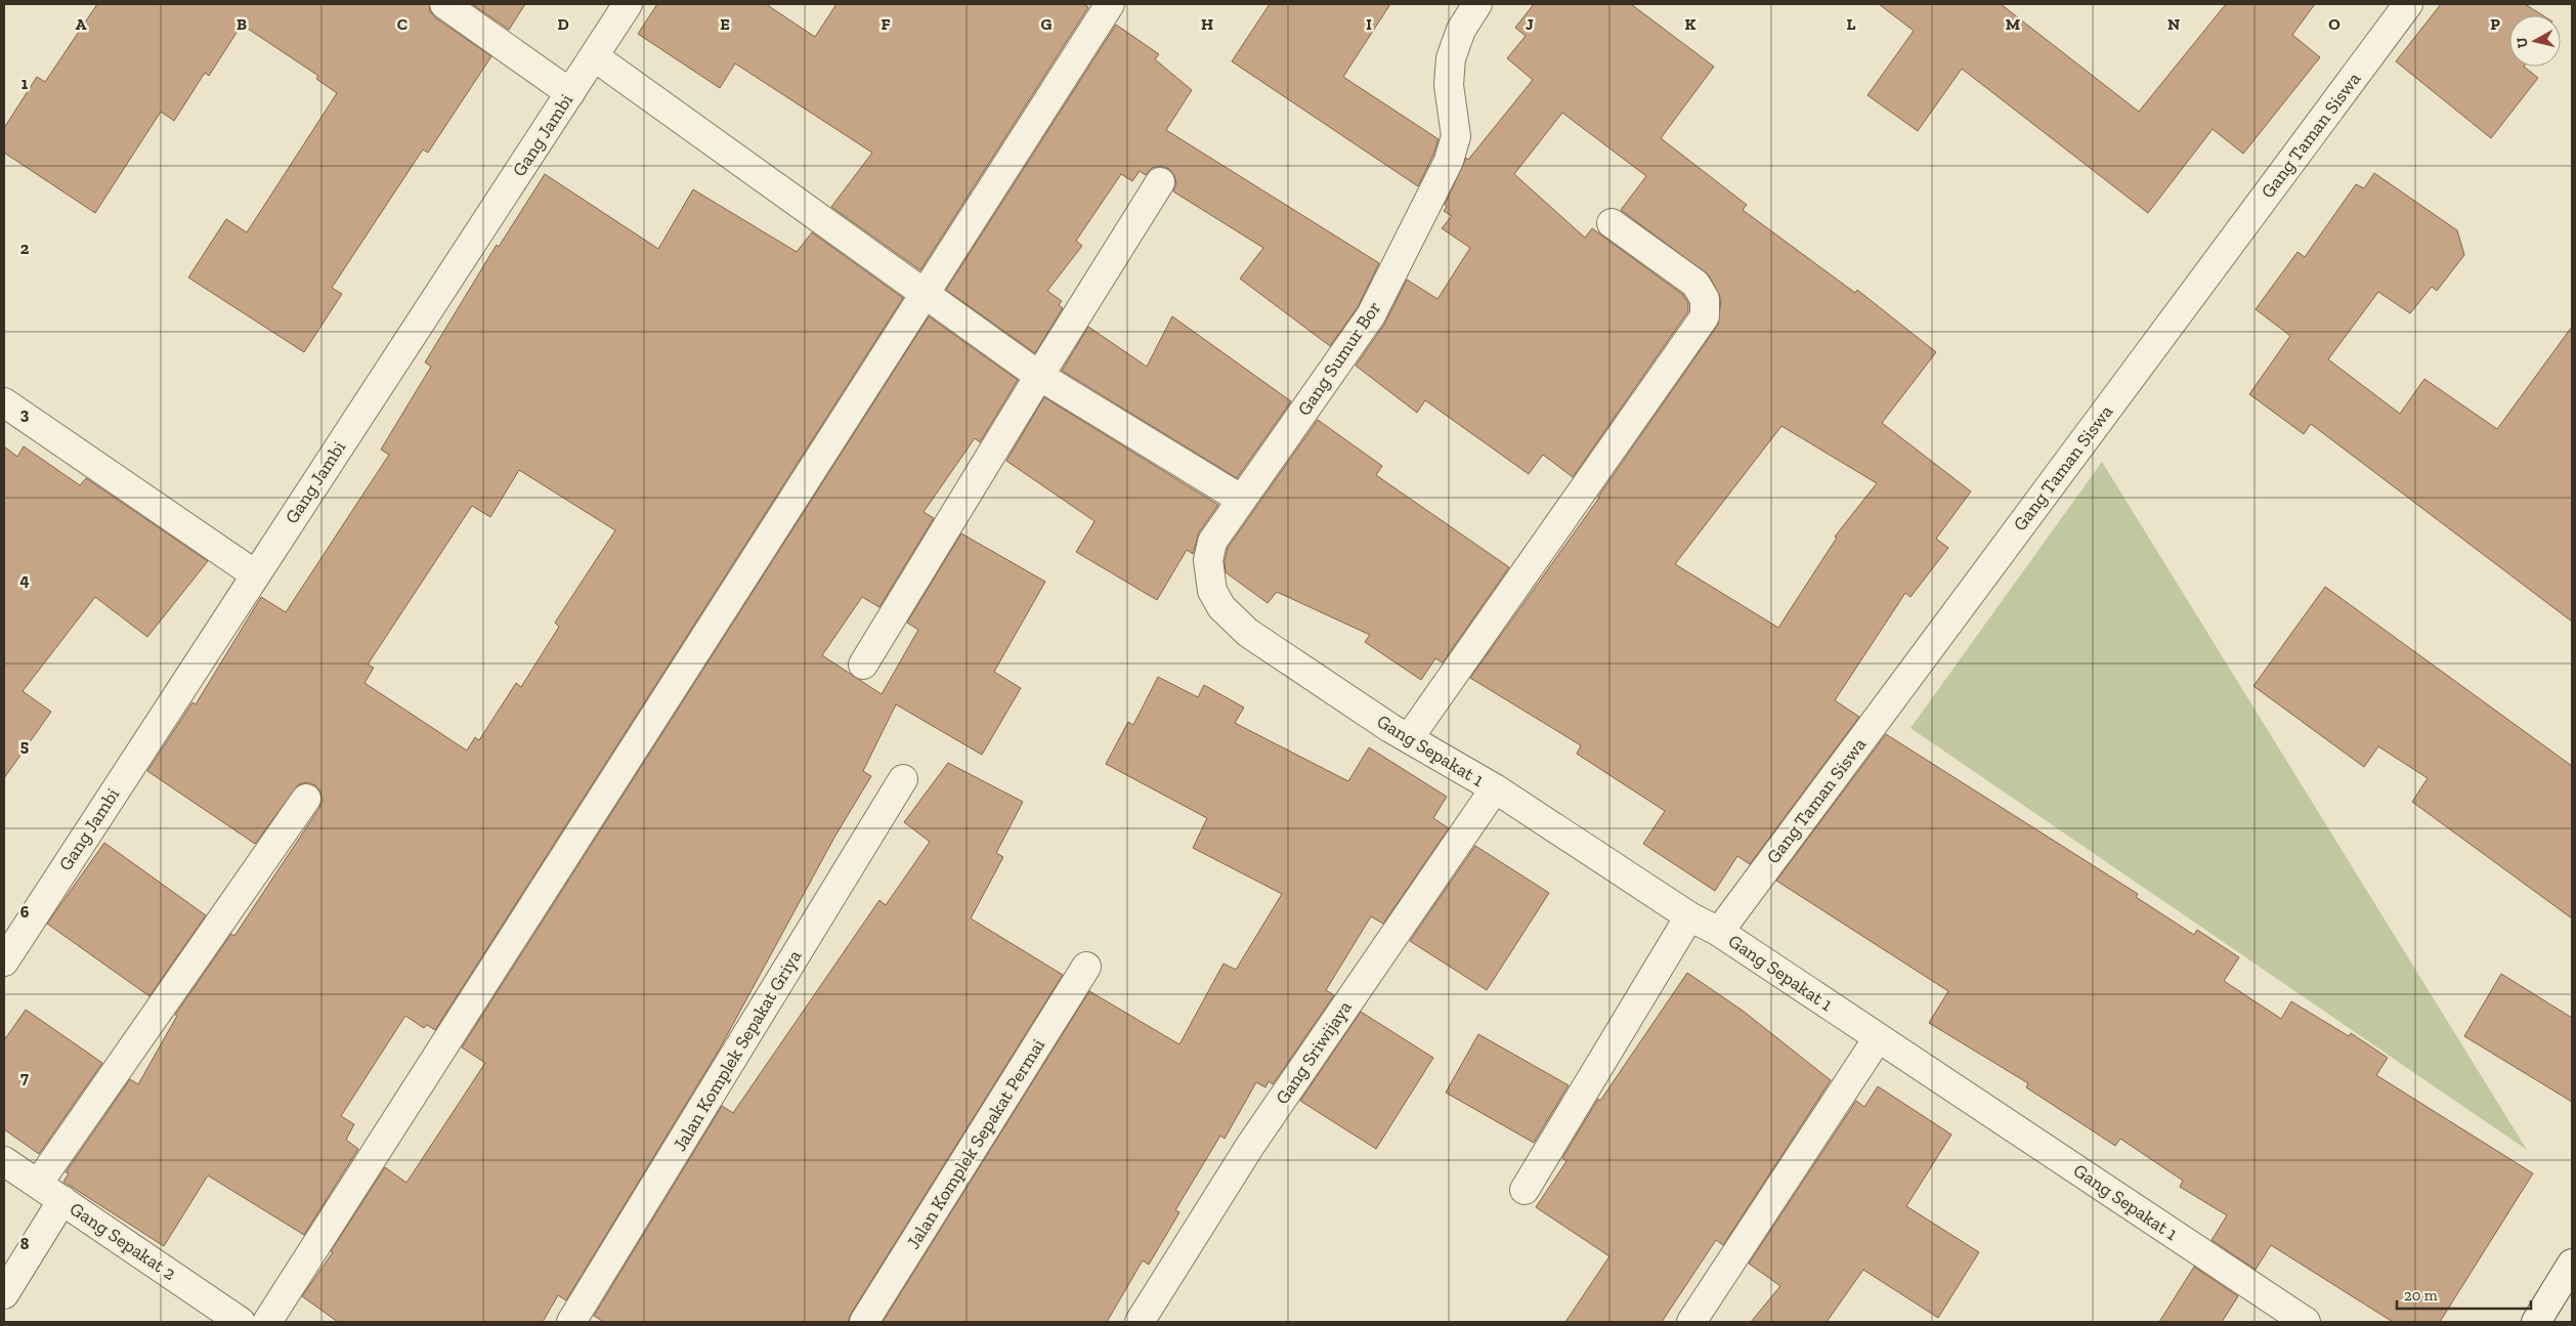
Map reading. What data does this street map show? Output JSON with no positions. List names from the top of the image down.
{
  "streets": {
    "street": [
      "Gang Jambi",
      "Gang Taman Siswa",
      "Gang Sumur Bor",
      "Gang Sepakat 1",
      "Jalan Komplek Sepakat Griya",
      "Gang Sriwijaya",
      "Jalan Komplek Sepakat Permai",
      "Gang Sepakat 2"
    ]
  },
  "crossings": [
    ["Gang Taman Siswa", "Gang Sepakat 1"],
    ["Gang Sumur Bor", "Gang Sepakat 1"],
    ["Gang Sepakat 1", "Gang Sriwijaya"]
  ],
  "scale_bar": "20 m",
  "north": "left",
  "grid": {
    "columns": [
      "A",
      "B",
      "C",
      "D",
      "E",
      "F",
      "G",
      "H",
      "I",
      "J",
      "K",
      "L",
      "M",
      "N",
      "O",
      "P"
    ],
    "rows": [
      "1",
      "2",
      "3",
      "4",
      "5",
      "6",
      "7",
      "8"
    ]
  }
}
